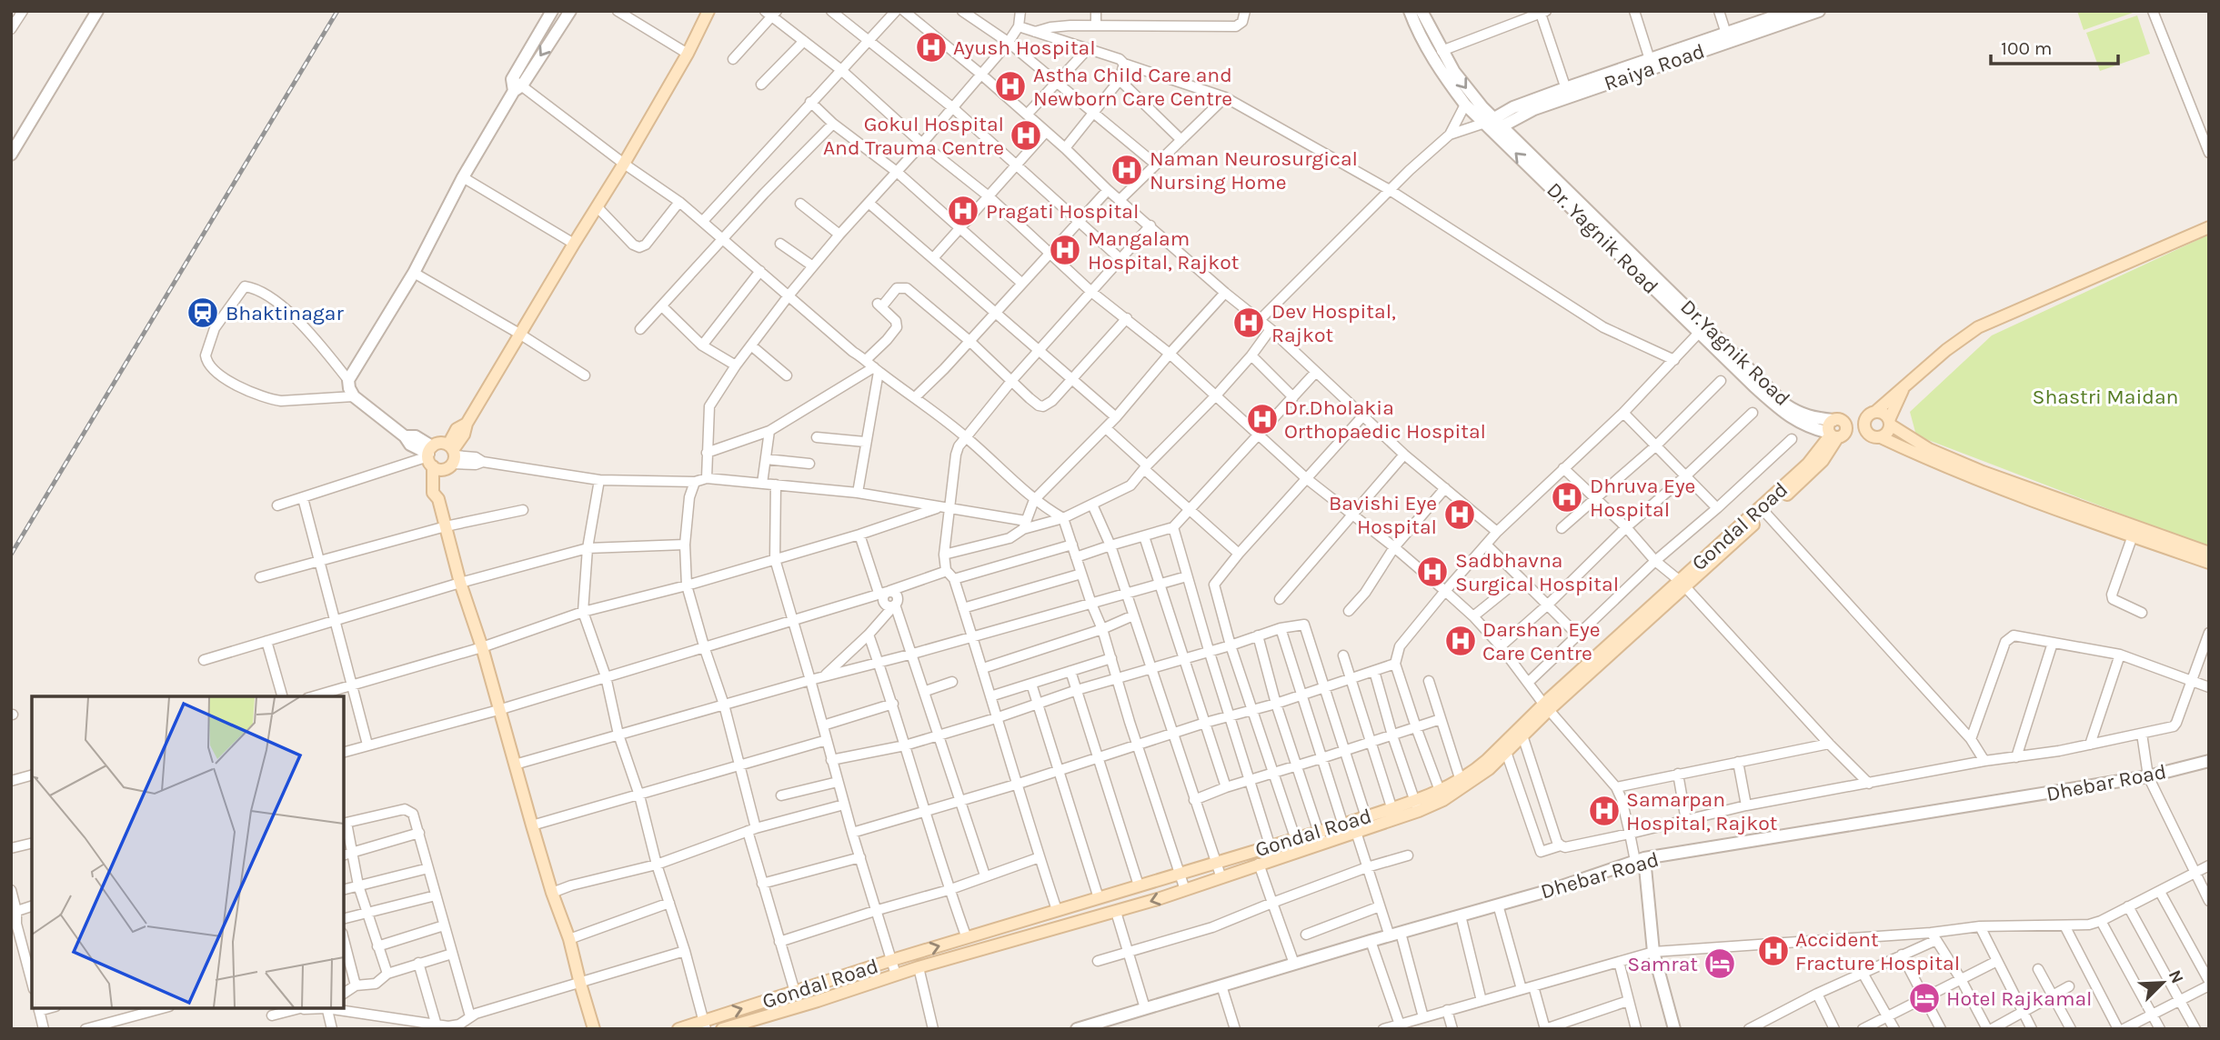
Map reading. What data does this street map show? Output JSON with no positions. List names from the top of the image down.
{
  "streets": {
    "main road": ["Gondal Road"],
    "street": [
      "Raiya Road",
      "Dr. Yagnik Road",
      "Dr.Yagnik Road",
      "Dhebar Road"
    ]
  },
  "crossings": [
    ["Raiya Road", "Dr. Yagnik Road"],
    ["Raiya Road", "Dr.Yagnik Road"],
    ["Dr. Yagnik Road", "Dr.Yagnik Road"],
    ["Dr. Yagnik Road", "Gondal Road"]
  ],
  "parks": ["Shastri Maidan"],
  "places": {
    "hospital": [
      "Ayush Hospital",
      "Astha Child Care and Newborn Care Centre",
      "Gokul Hospital And Trauma Centre",
      "Naman Neurosurgical Nursing Home",
      "Pragati Hospital",
      "Mangalam Hospital, Rajkot",
      "Dev Hospital, Rajkot",
      "Dr.Dholakia Orthopaedic Hospital",
      "Dhruva Eye Hospital",
      "Bavishi Eye Hospital",
      "Sadbhavna Surgical Hospital",
      "Darshan Eye Care Centre",
      "Samarpan Hospital, Rajkot",
      "Accident Fracture Hospital"
    ],
    "station": ["Bhaktinagar"],
    "hotel": ["Samrat", "Hotel Rajkamal"]
  },
  "scale_bar": "100 m",
  "north": "top right"
}
